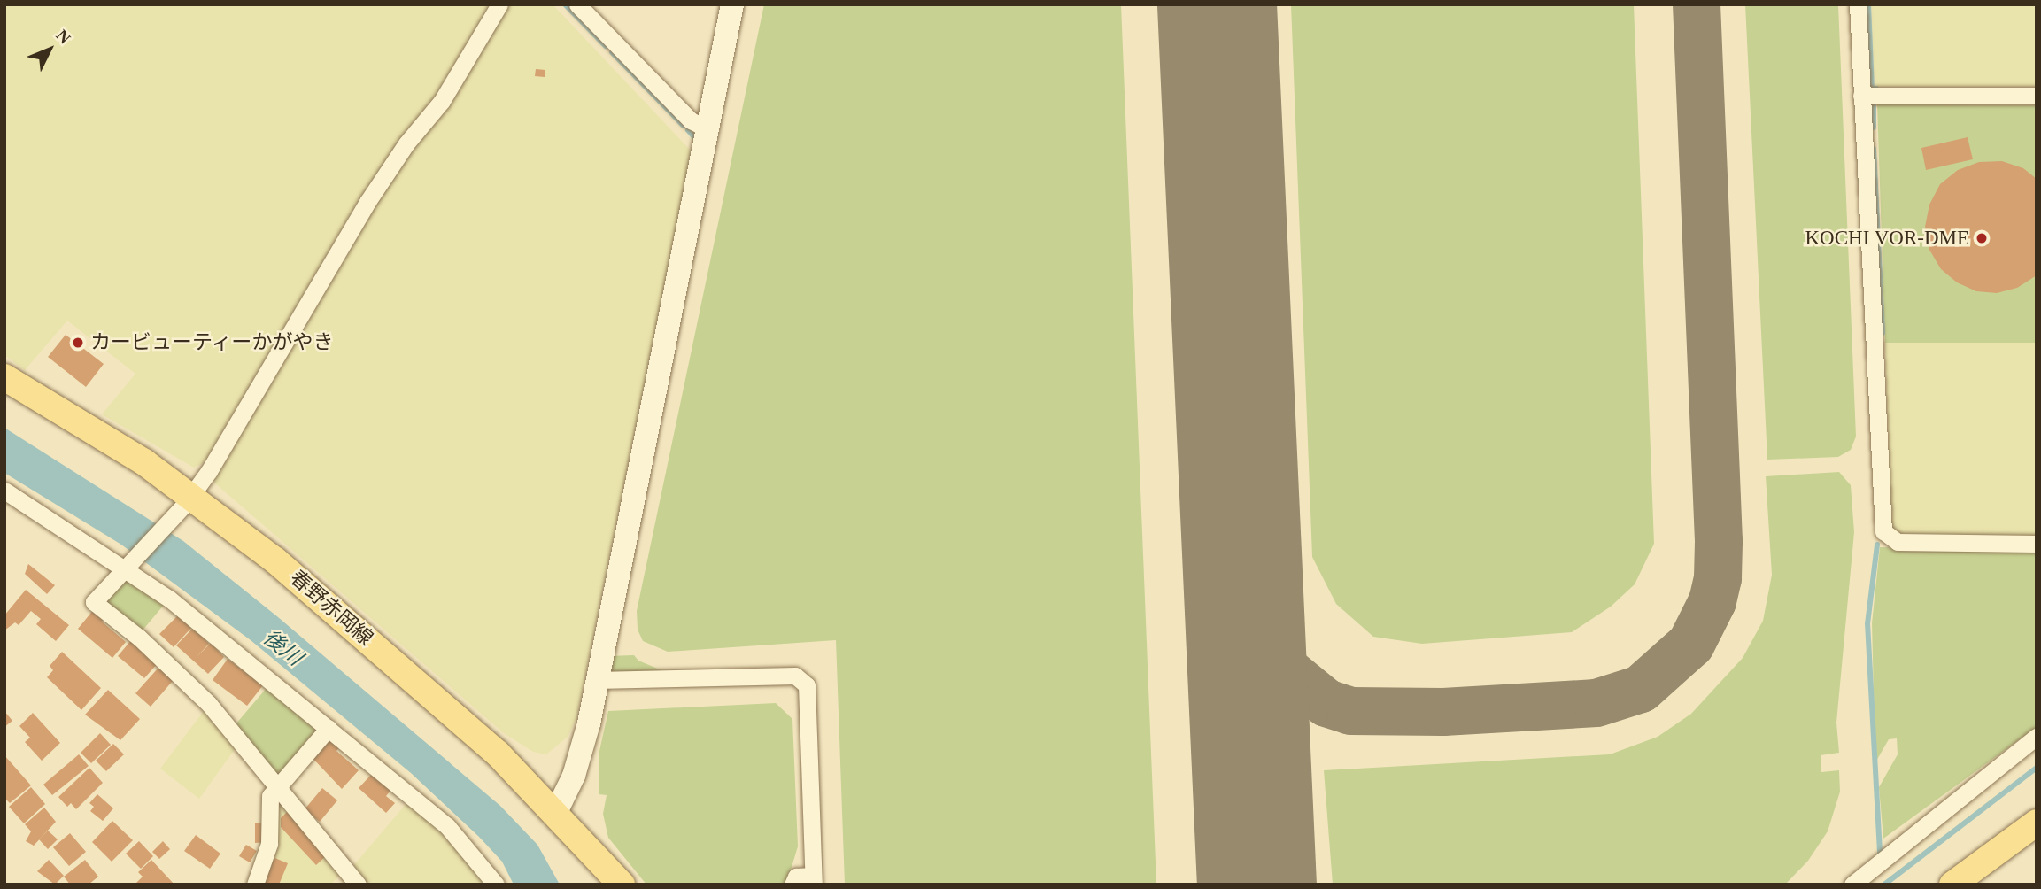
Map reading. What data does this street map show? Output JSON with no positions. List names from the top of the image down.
{
  "streets": {
    "main road": ["春野赤岡線"]
  },
  "water": ["後川"],
  "places": ["KOCHI VOR-DME", "カービューティーかがやき"],
  "north": "top right"
}
